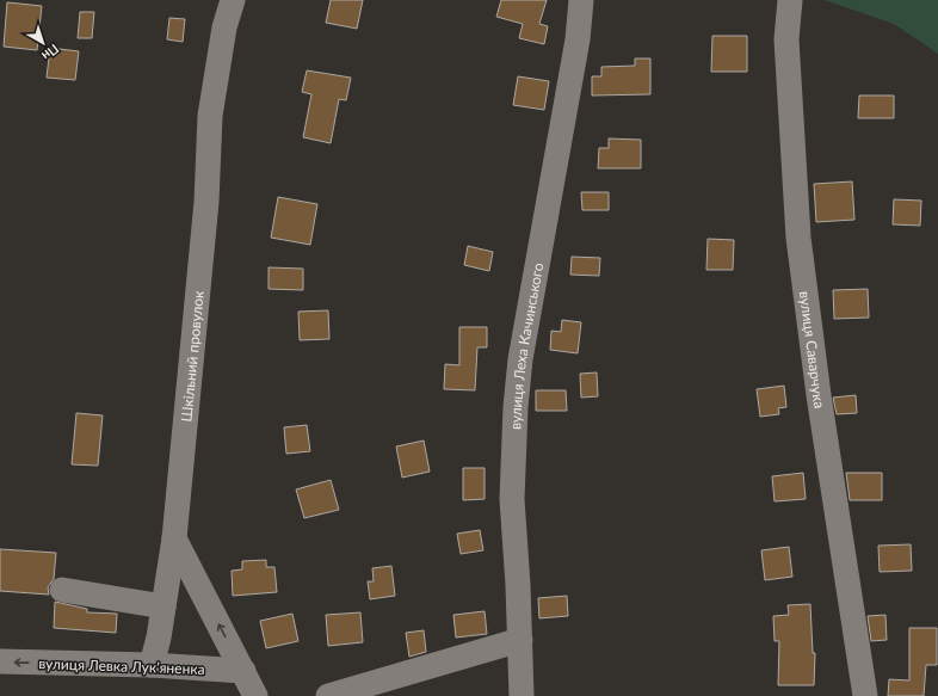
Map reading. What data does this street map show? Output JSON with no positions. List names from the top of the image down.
{
  "streets": {
    "street": [
      "вулиця Леха Качинського",
      "вулиця Саварчука",
      "Шкільний провулок",
      "вулиця Левка Лукʼяненка"
    ]
  },
  "crossings": [
    ["Шкільний провулок", "вулиця Левка Лукʼяненка"]
  ],
  "north": "bottom right"
}
